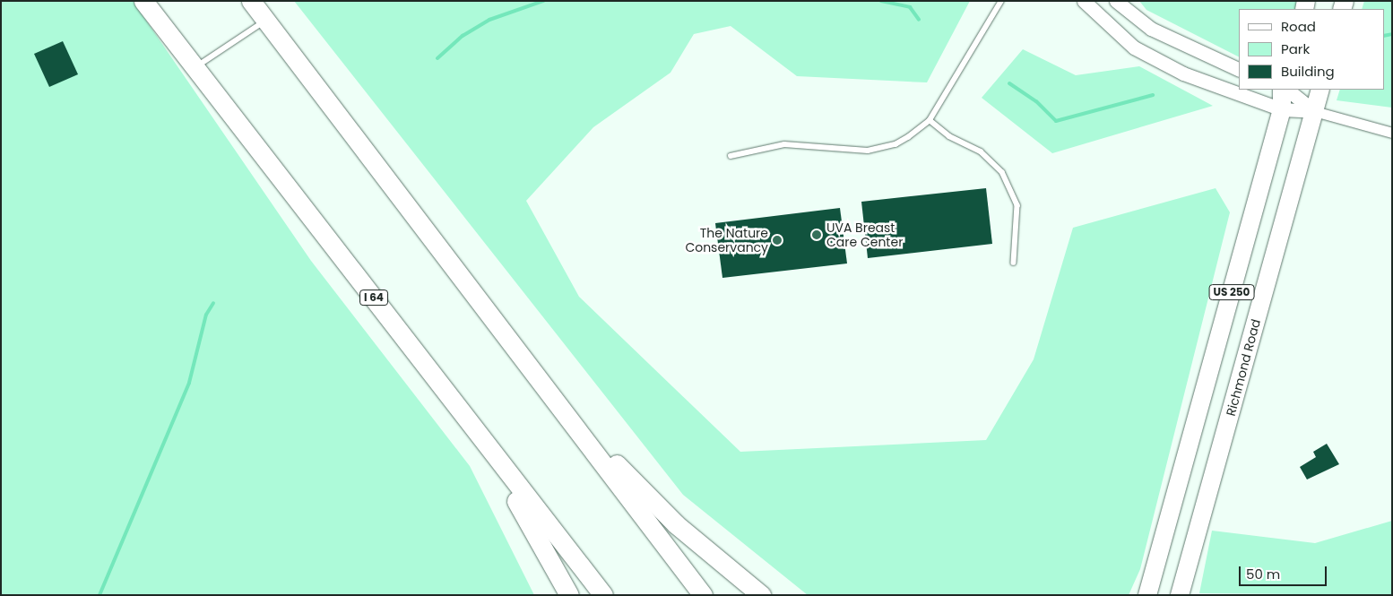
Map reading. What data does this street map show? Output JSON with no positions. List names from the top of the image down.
{
  "streets": {
    "highway": ["US 250", "I 64", "Richmond Road"]
  },
  "places": ["UVA Breast Care Center", "The Nature Conservancy"],
  "legend": ["Road", "Park", "Building"],
  "scale_bar": "50 m"
}
